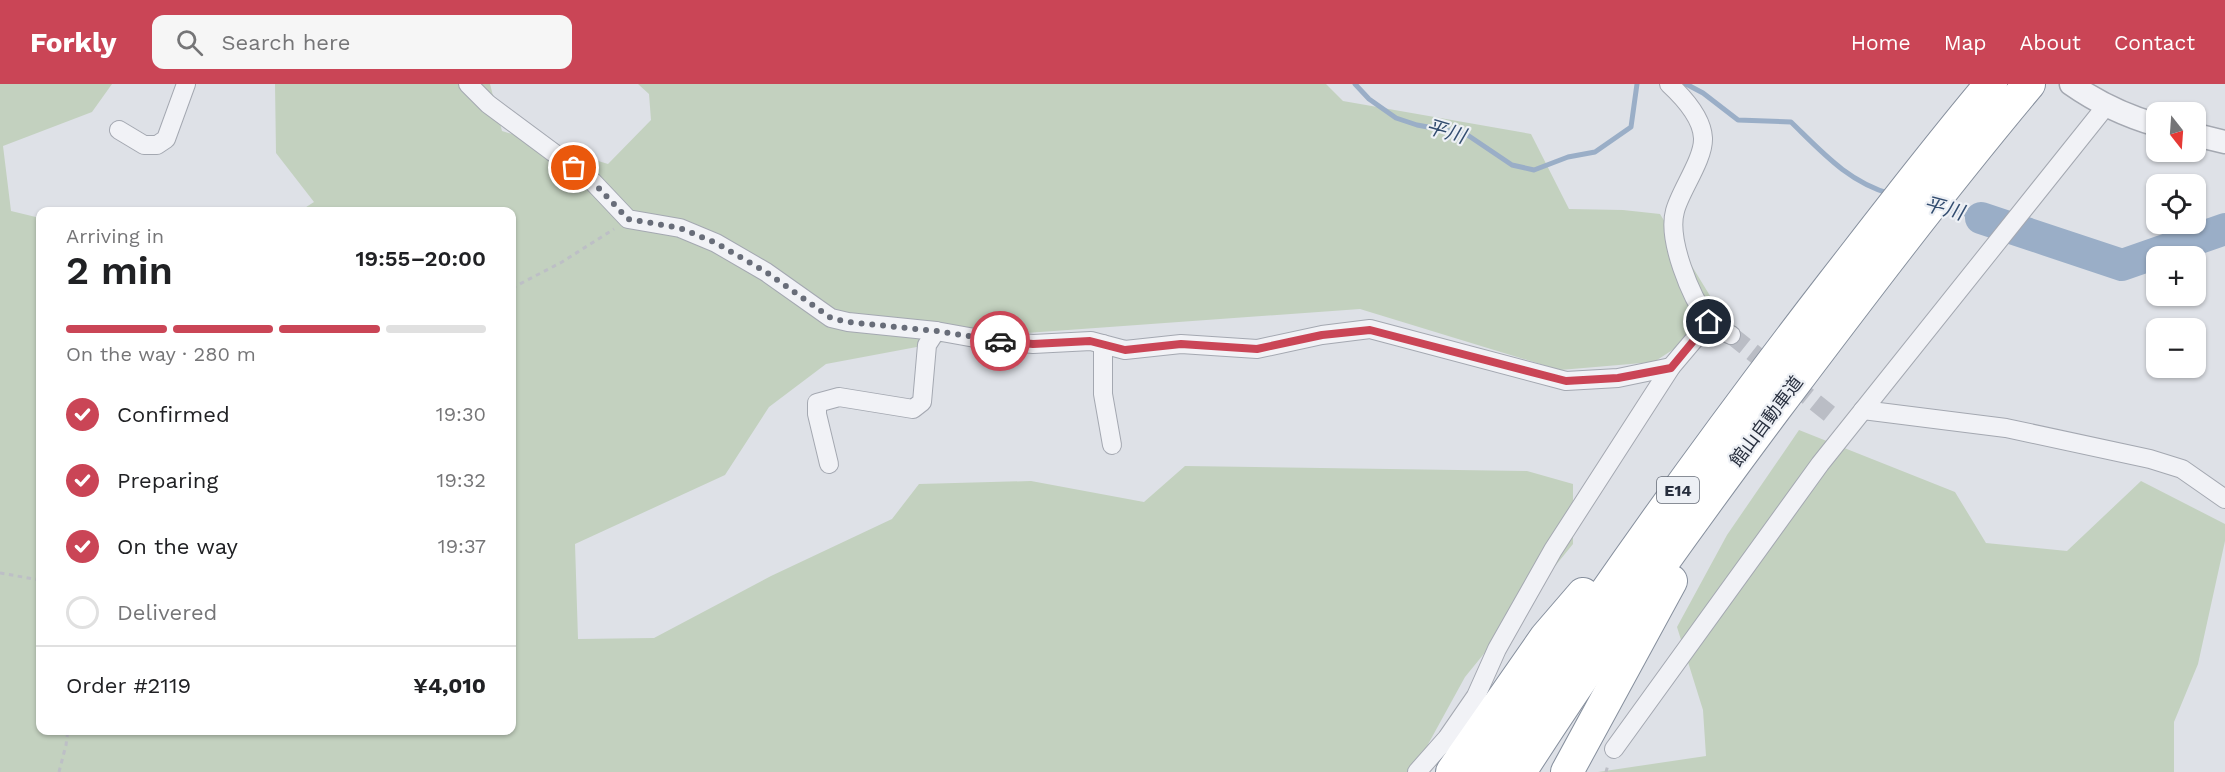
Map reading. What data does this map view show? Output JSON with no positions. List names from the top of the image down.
{
  "streets": {
    "highway": ["館山自動車道", "E14"]
  },
  "water": ["平川"],
  "north": "bottom",
  "page": {
    "header": "Forkly",
    "search": "Search here",
    "nav": [
      "Home",
      "Map",
      "About",
      "Contact"
    ],
    "map_buttons": ["+", "−"],
    "heading": ["2 min", "Arriving in", "19:55–20:00"],
    "panel": ["Order #2119", "¥4,010"],
    "bar": "On the way · 280 m",
    "list": [
      ["Confirmed", "19:30"],
      ["Preparing", "19:32"],
      ["On the way", "19:37"],
      "Delivered"
    ]
  }
}
